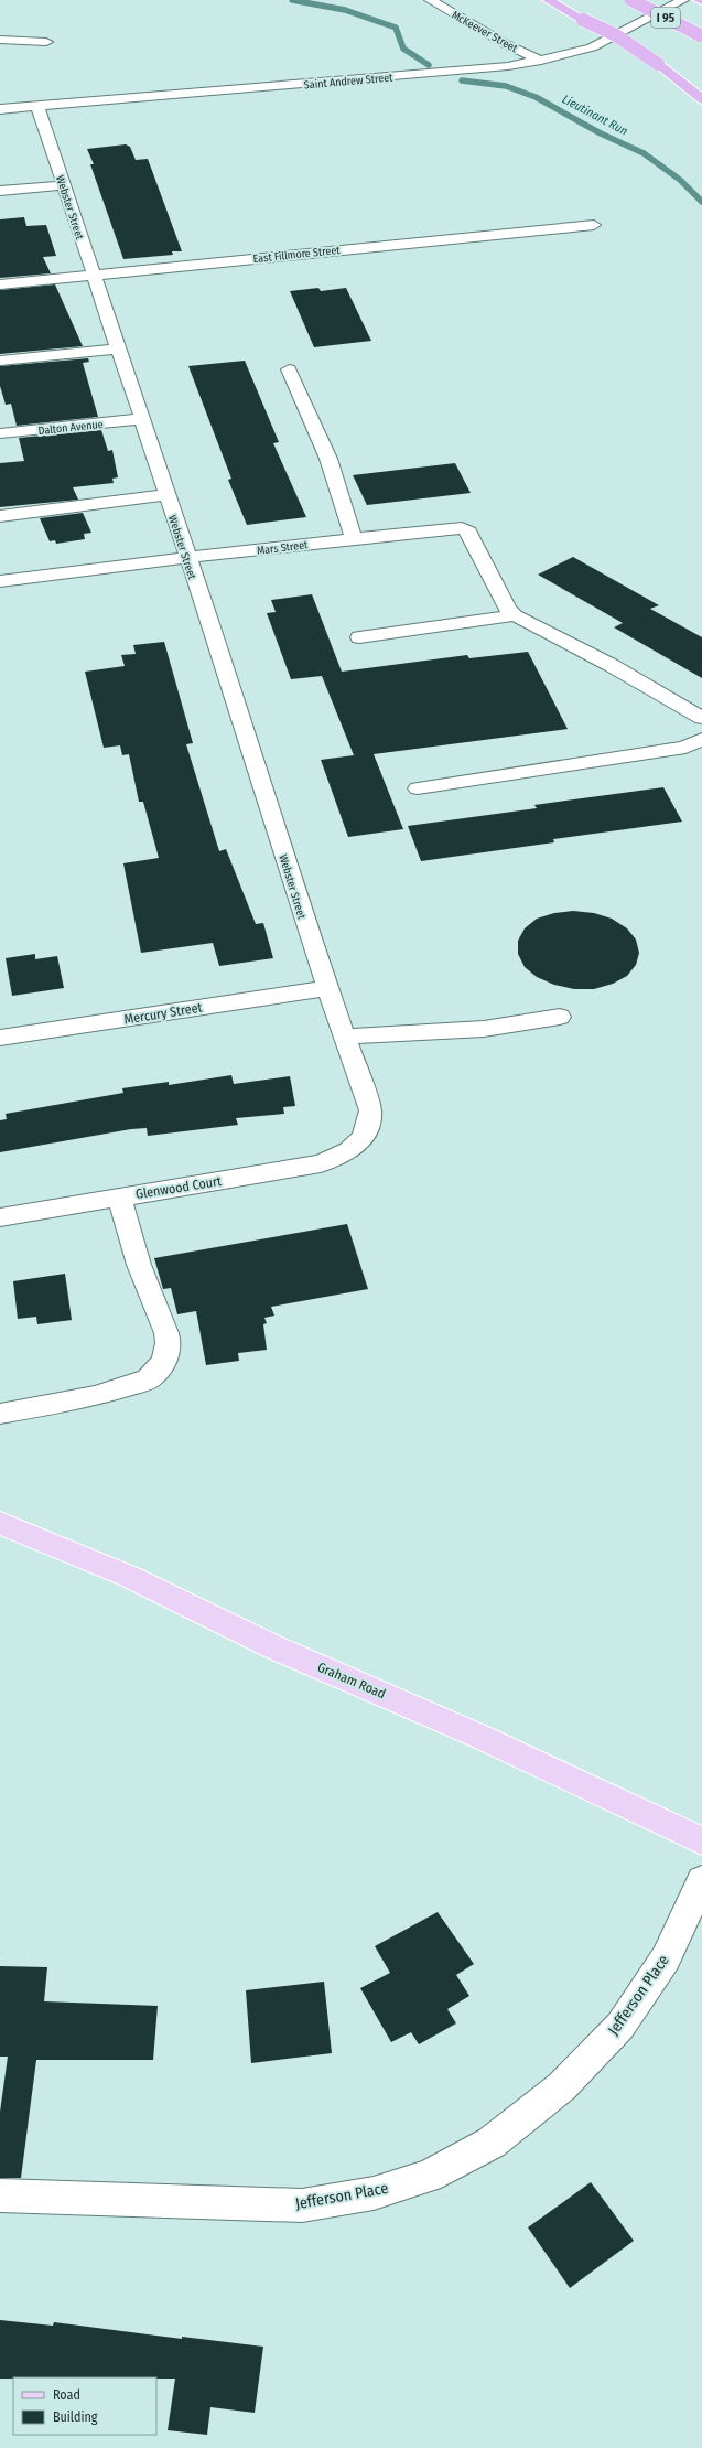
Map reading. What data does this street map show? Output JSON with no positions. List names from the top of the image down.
{
  "streets": {
    "highway": ["I 95"],
    "main road": ["Graham Road"],
    "street": [
      "McKeever Street",
      "Saint Andrew Street",
      "Webster Street",
      "East Fillmore Street",
      "Dalton Avenue",
      "Mars Street",
      "Mercury Street",
      "Glenwood Court",
      "Jefferson Place"
    ]
  },
  "crossings": [
    ["McKeever Street", "Saint Andrew Street"],
    ["Saint Andrew Street", "Webster Street"],
    ["Webster Street", "East Fillmore Street"],
    ["Webster Street", "Dalton Avenue"],
    ["Webster Street", "Mars Street"],
    ["Webster Street", "Mercury Street"],
    ["Webster Street", "Glenwood Court"]
  ],
  "water": ["Lieutinant Run"],
  "legend": ["Road", "Building"]
}
